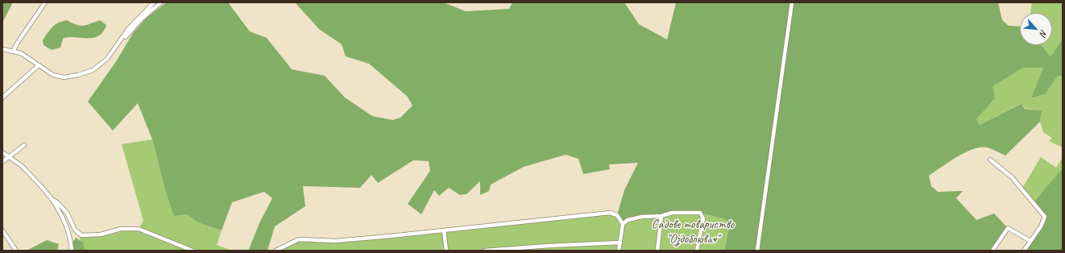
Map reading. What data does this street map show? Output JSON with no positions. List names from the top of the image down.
{
  "parks": ["Садове товариство \"Оздоблювач\""],
  "north": "bottom right"
}
